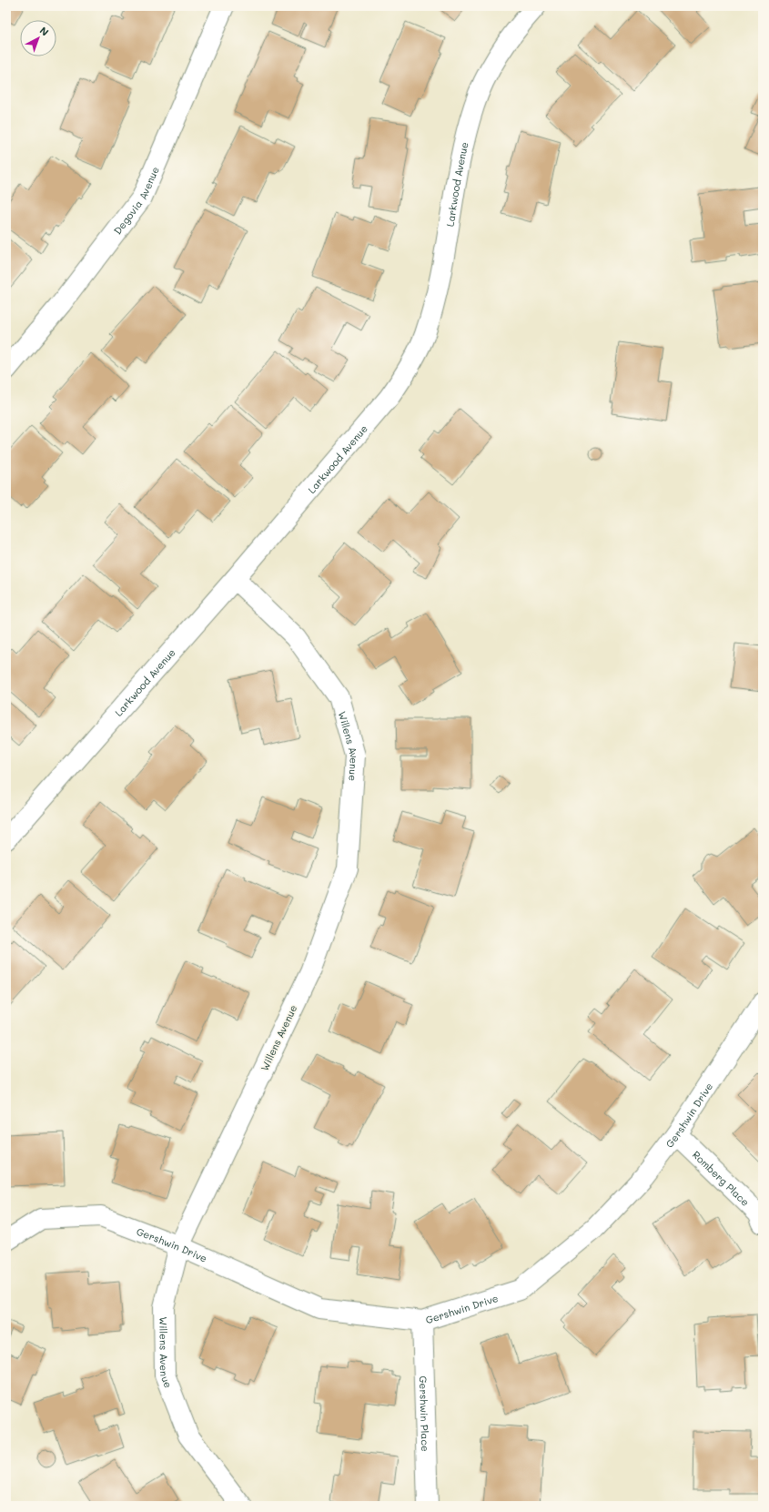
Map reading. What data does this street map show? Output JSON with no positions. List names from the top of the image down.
{
  "streets": {
    "street": [
      "Larkwood Avenue",
      "Degovia Avenue",
      "Willens Avenue",
      "Gershwin Drive",
      "Romberg Place",
      "Gershwin Place"
    ]
  },
  "crossings": [
    ["Larkwood Avenue", "Willens Avenue"],
    ["Willens Avenue", "Gershwin Drive"],
    ["Gershwin Drive", "Romberg Place"],
    ["Gershwin Drive", "Gershwin Place"]
  ],
  "north": "top right"
}
